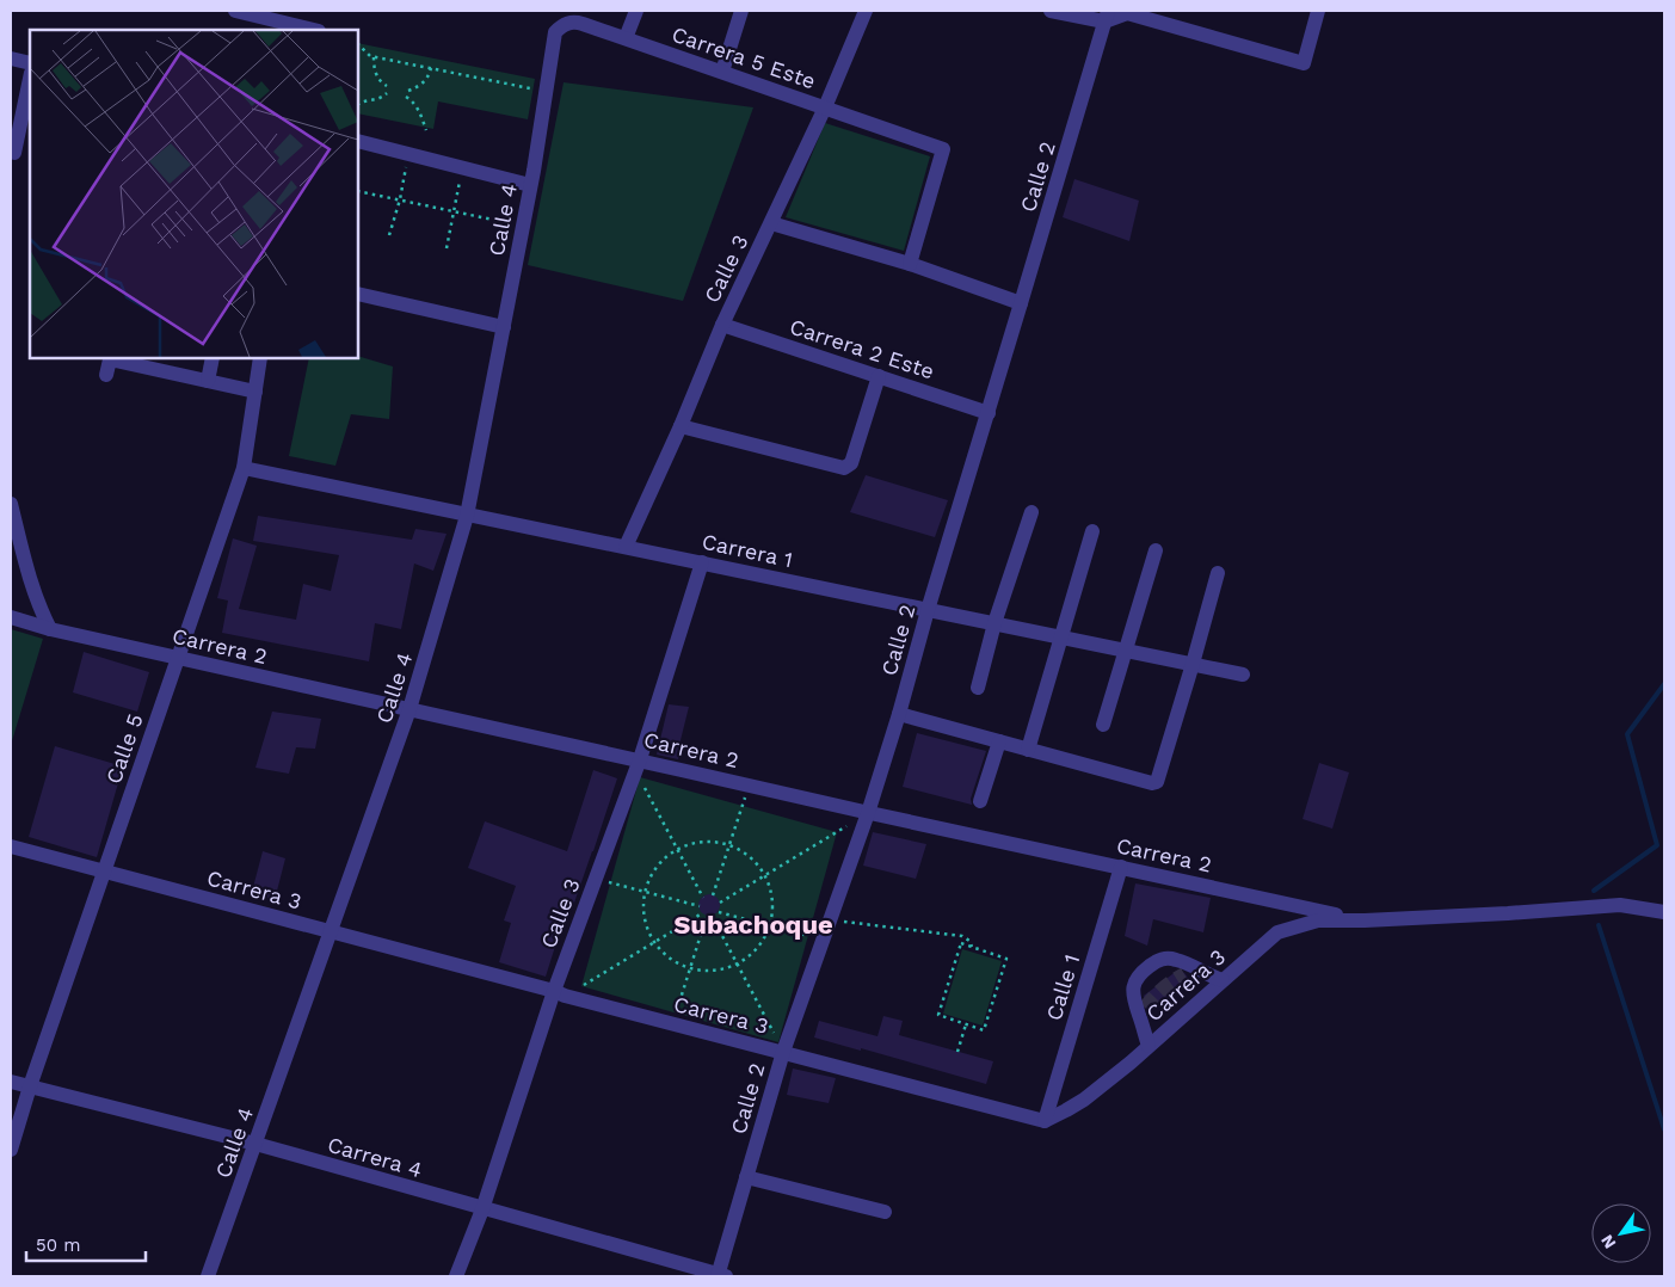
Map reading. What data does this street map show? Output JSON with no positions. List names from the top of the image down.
{
  "streets": {
    "street": [
      "Carrera 5 Este",
      "Calle 2",
      "Calle 4",
      "Calle 3",
      "Carrera 2 Este",
      "Carrera 1",
      "Carrera 2",
      "Calle 5",
      "Carrera 3",
      "Calle 1",
      "Carrera 4"
    ]
  },
  "crossings": [
    ["Carrera 5 Este", "Calle 4"],
    ["Carrera 5 Este", "Calle 3"],
    ["Calle 2", "Carrera 2 Este"],
    ["Calle 2", "Carrera 1"],
    ["Calle 2", "Carrera 2"],
    ["Calle 2", "Carrera 3"],
    ["Calle 2", "Carrera 4"],
    ["Calle 4", "Carrera 1"],
    ["Calle 4", "Carrera 2"],
    ["Calle 4", "Carrera 3"],
    ["Calle 4", "Carrera 4"],
    ["Calle 3", "Carrera 2 Este"],
    ["Calle 3", "Carrera 1"],
    ["Calle 3", "Carrera 2"],
    ["Calle 3", "Carrera 3"],
    ["Calle 3", "Carrera 4"],
    ["Carrera 1", "Calle 5"],
    ["Carrera 2", "Calle 5"],
    ["Carrera 2", "Carrera 3"],
    ["Carrera 2", "Calle 1"],
    ["Calle 5", "Carrera 3"],
    ["Calle 5", "Carrera 4"],
    ["Carrera 3", "Calle 1"]
  ],
  "districts": ["Subachoque"],
  "scale_bar": "50 m",
  "north": "bottom left"
}
